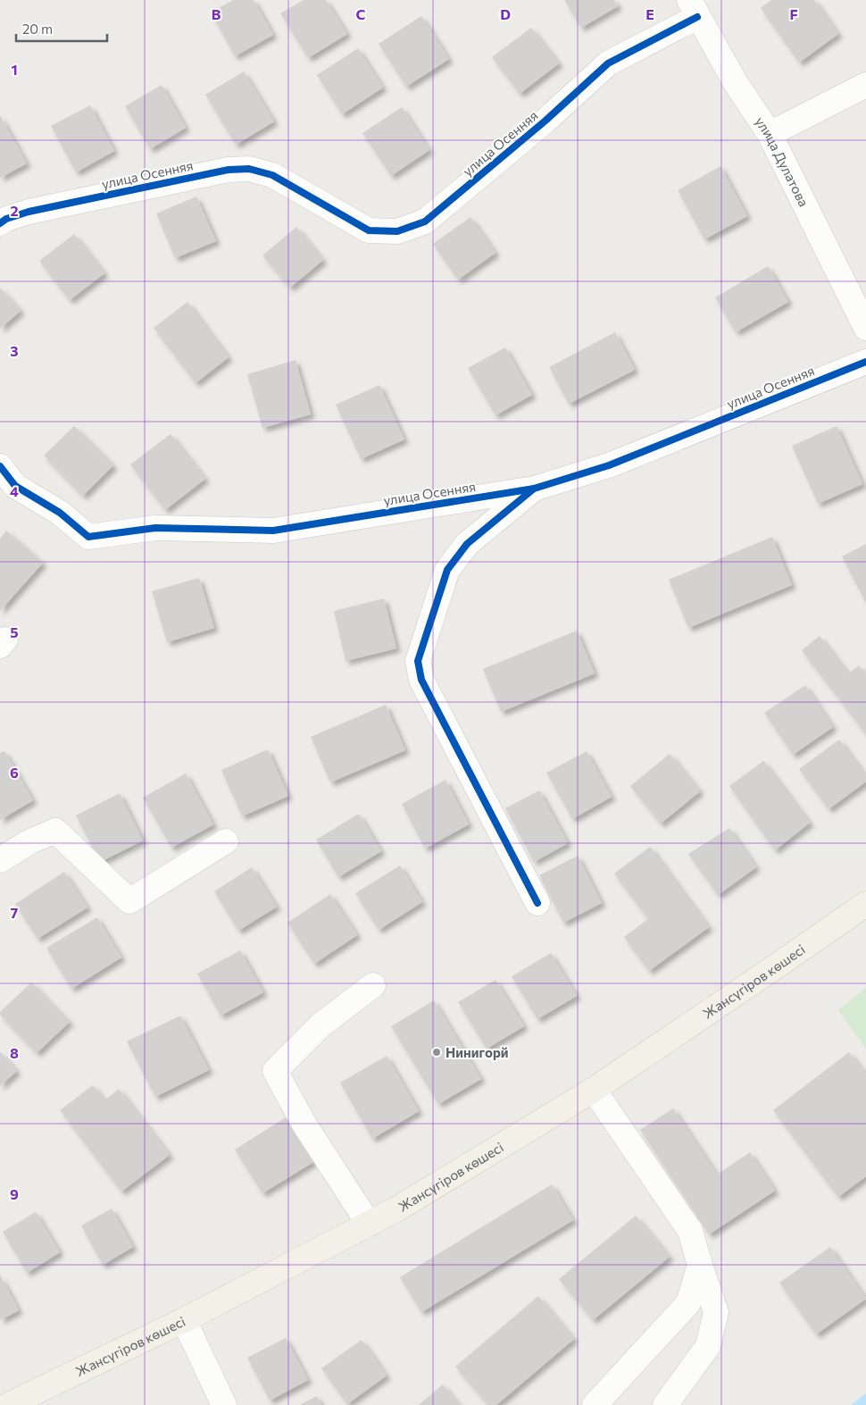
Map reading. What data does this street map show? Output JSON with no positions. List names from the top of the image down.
{
  "streets": {
    "main road": ["Жансүгіров көшесі"],
    "street": ["улица Осенняя", "улица Дулатова"]
  },
  "crossings": [
    ["улица Осенняя", "улица Дулатова"]
  ],
  "places": ["Нинигорй"],
  "scale_bar": "20 m",
  "grid": {
    "columns": [
      "B",
      "C",
      "D",
      "E",
      "F"
    ],
    "rows": [
      "1",
      "2",
      "3",
      "4",
      "5",
      "6",
      "7",
      "8",
      "9"
    ]
  }
}
